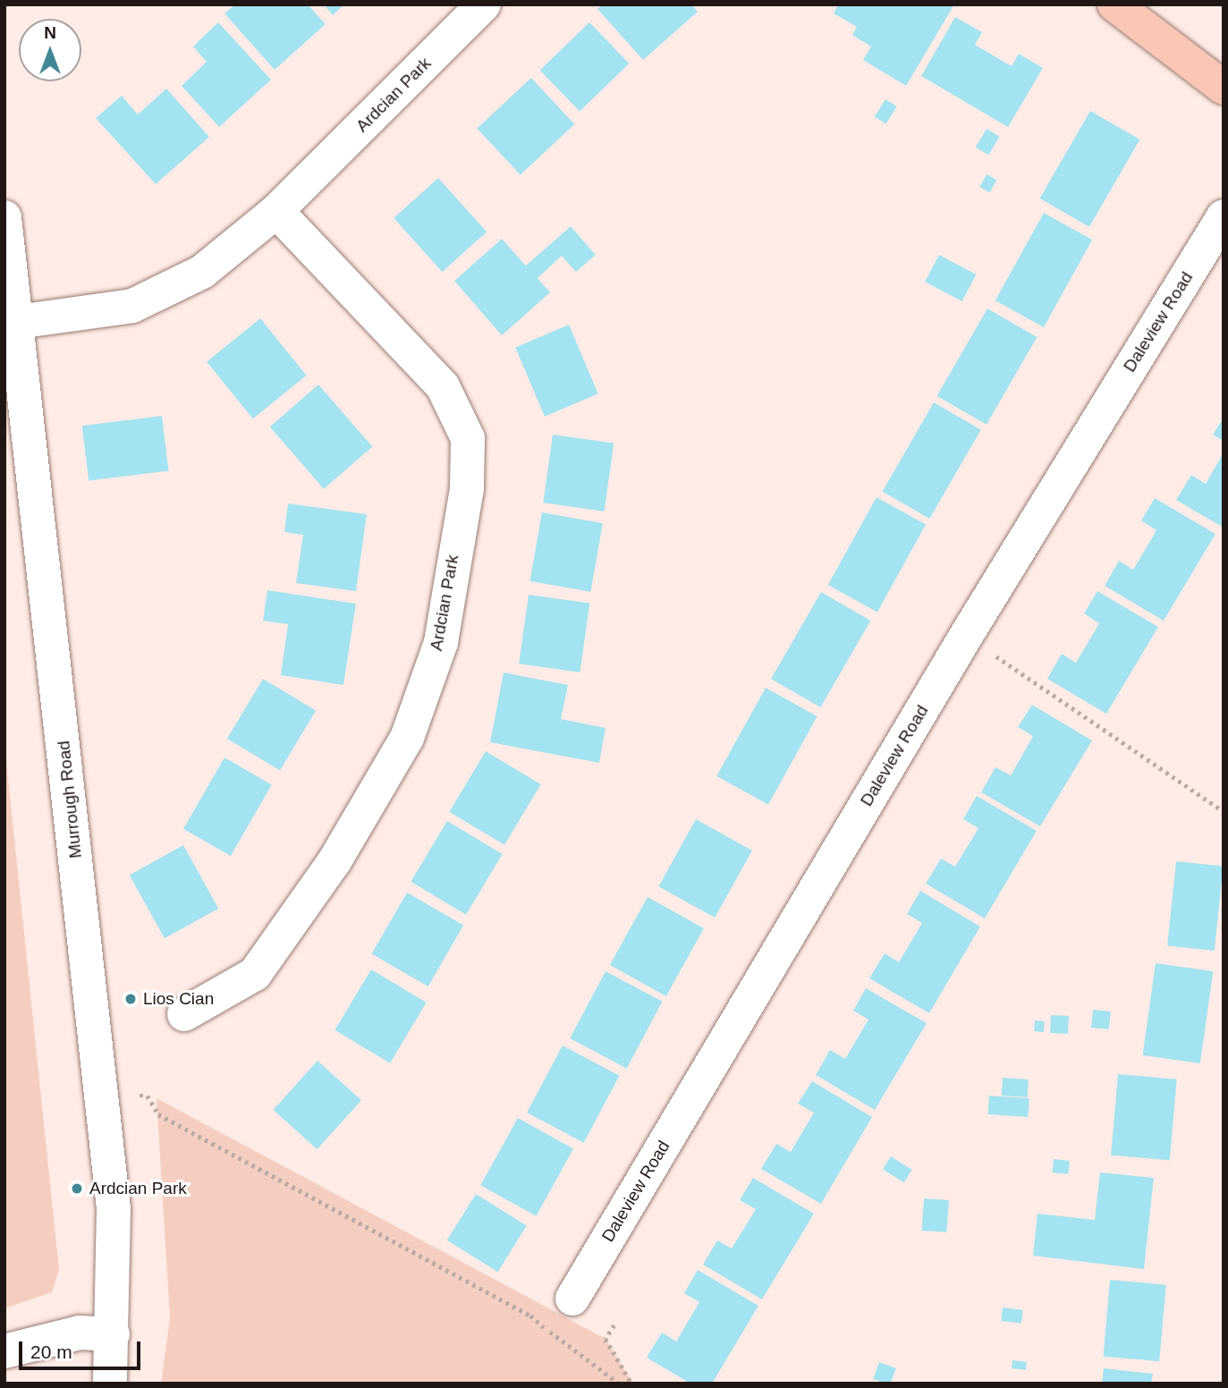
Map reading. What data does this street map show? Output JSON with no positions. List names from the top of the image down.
{
  "streets": {
    "street": ["Ardcian Park", "Daleview Road", "Murrough Road"]
  },
  "crossings": [
    ["Ardcian Park", "Murrough Road"]
  ],
  "places": ["Lios Cian", "Ardcian Park"],
  "scale_bar": "20 m",
  "north": "top"
}
